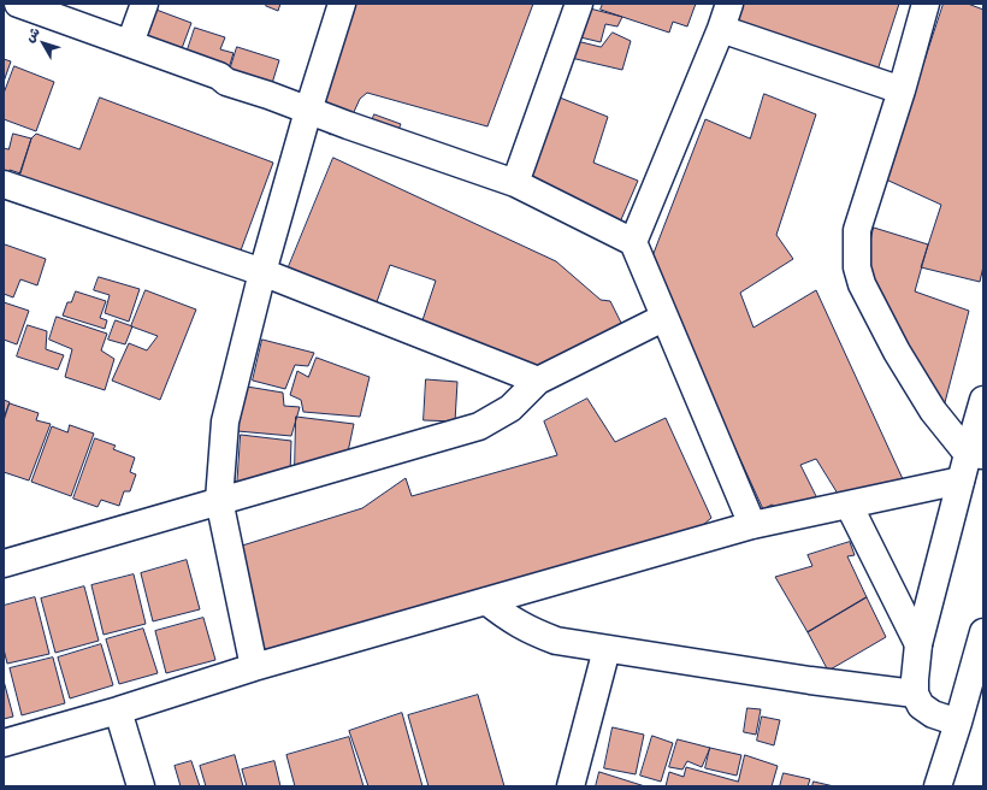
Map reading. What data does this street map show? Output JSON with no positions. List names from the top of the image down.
{
  "north": "top left"
}
